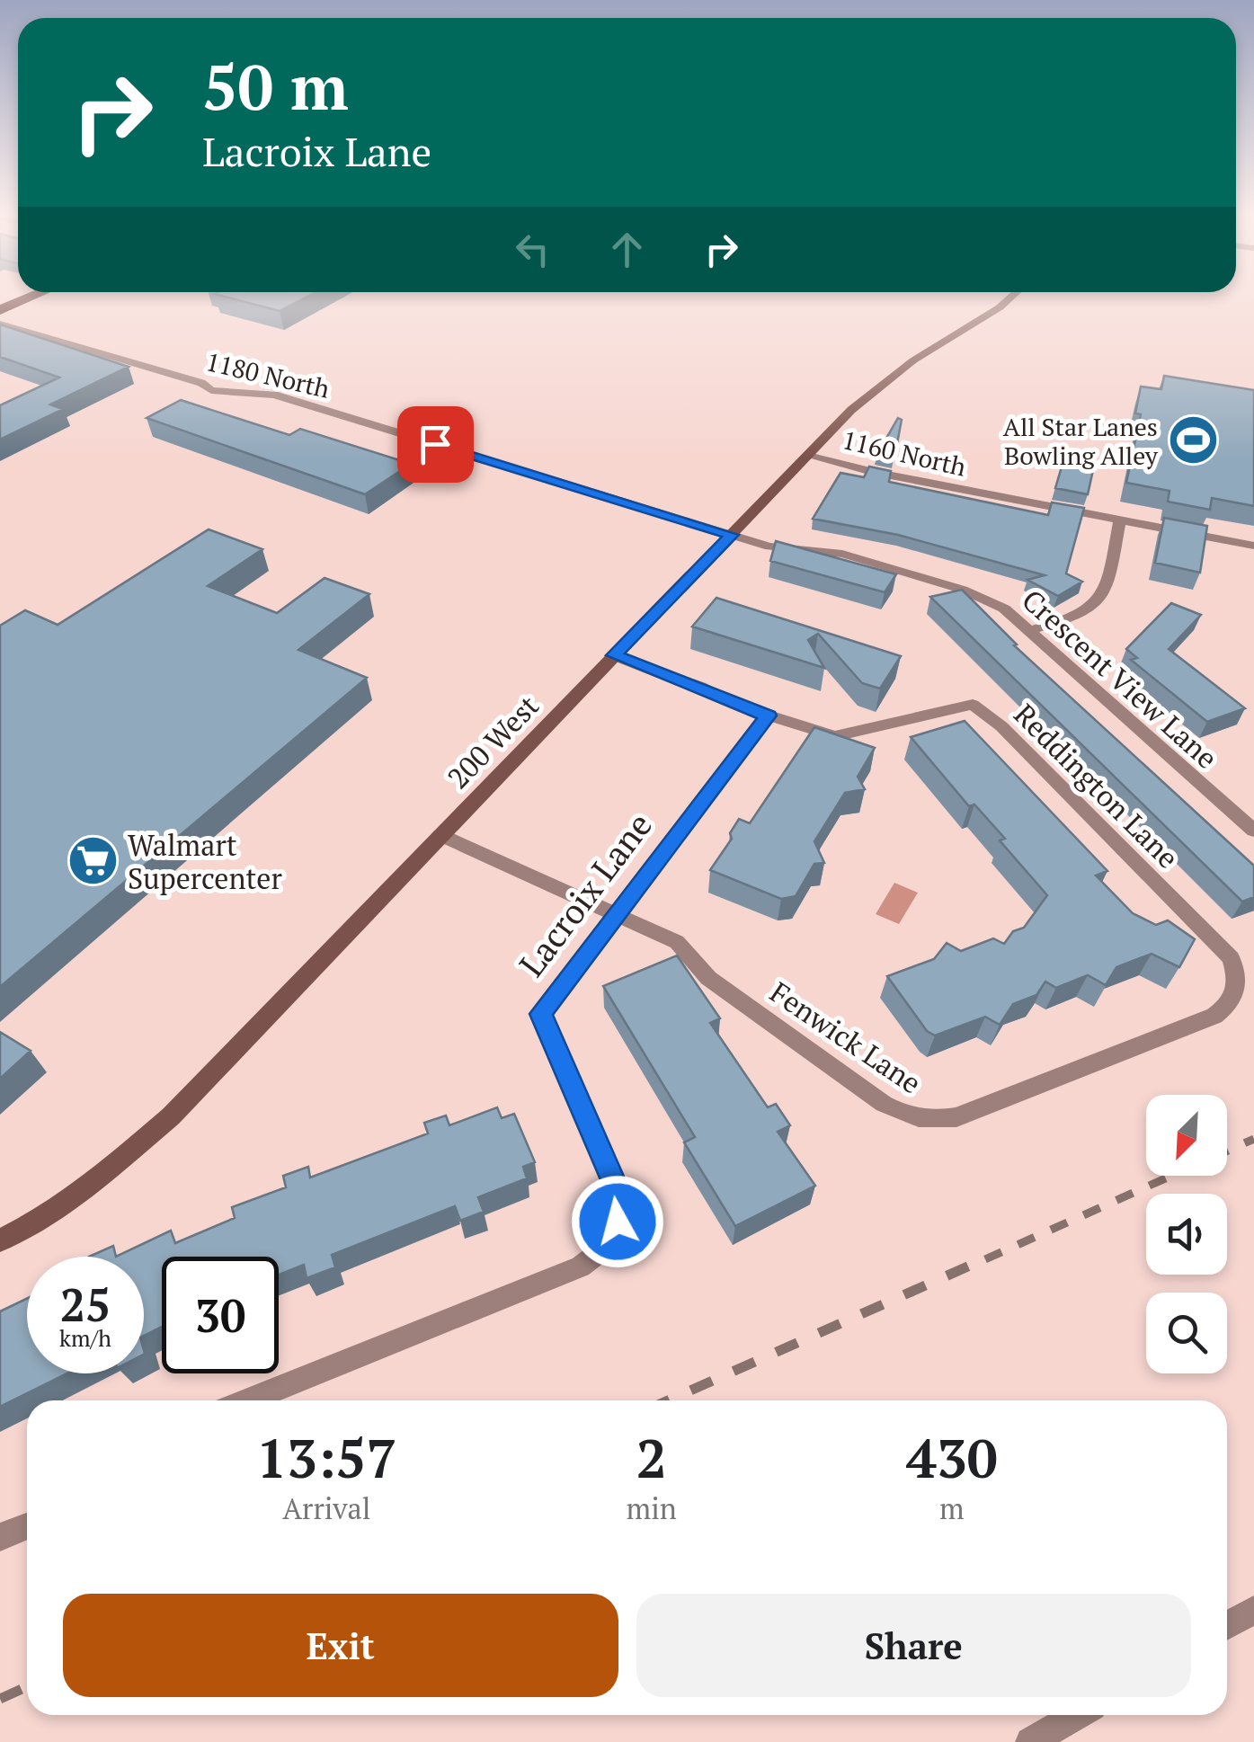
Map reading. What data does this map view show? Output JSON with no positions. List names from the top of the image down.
{
  "streets": {
    "street": [
      "1180 North",
      "1160 North",
      "Crescent View Lane",
      "200 West",
      "Reddington Lane",
      "Lacroix Lane",
      "Fenwick Lane"
    ]
  },
  "crossings": [
    ["1180 North", "Crescent View Lane"],
    ["1180 North", "200 West"],
    ["1160 North", "200 West"],
    ["Crescent View Lane", "200 West"],
    ["200 West", "Reddington Lane"],
    ["200 West", "Fenwick Lane"],
    ["Reddington Lane", "Lacroix Lane"],
    ["Reddington Lane", "Fenwick Lane"],
    ["Lacroix Lane", "Fenwick Lane"]
  ],
  "places": {
    "sports": ["All Star Lanes Bowling Alley"],
    "supermarket": ["Walmart Supercenter"]
  },
  "north": "bottom left",
  "page": {
    "turn": ["50 m", "Lacroix Lane"],
    "speed": "25 km/h",
    "limit": "30",
    "eta": [
      "13:57",
      "Arrival",
      "2",
      "min",
      "430",
      "m"
    ],
    "buttons": ["Exit", "Share"]
  }
}
